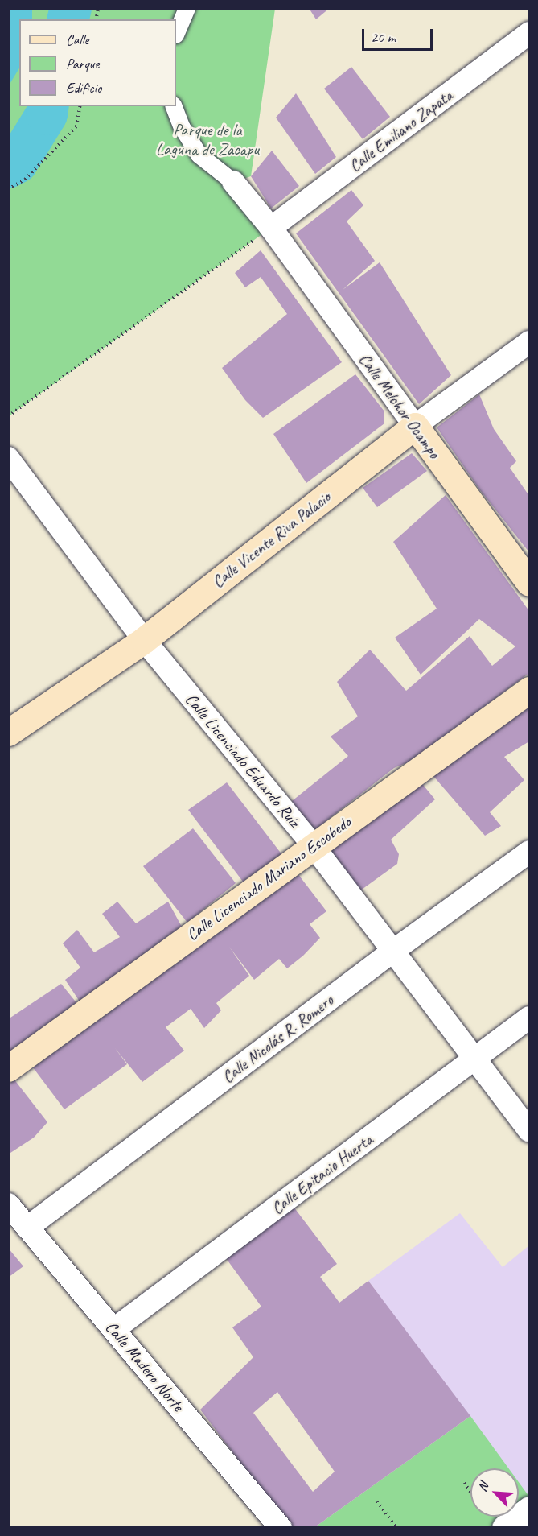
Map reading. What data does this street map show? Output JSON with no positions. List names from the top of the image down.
{
  "streets": {
    "main road": ["Calle Melchor Ocampo", "Calle Vicente Riva Palacio", "Calle Licenciado Mariano Escobedo"],
    "street": [
      "Calle Emiliano Zapata",
      "Calle Licenciado Eduardo Ruíz",
      "Calle Nicolás R. Romero",
      "Calle Epitacio Huerta",
      "Calle Madero Norte"
    ]
  },
  "crossings": [
    ["Calle Emiliano Zapata", "Calle Melchor Ocampo"],
    ["Calle Melchor Ocampo", "Calle Vicente Riva Palacio"],
    ["Calle Vicente Riva Palacio", "Calle Licenciado Eduardo Ruíz"],
    ["Calle Licenciado Eduardo Ruíz", "Calle Licenciado Mariano Escobedo"],
    ["Calle Licenciado Eduardo Ruíz", "Calle Nicolás R. Romero"],
    ["Calle Licenciado Eduardo Ruíz", "Calle Epitacio Huerta"],
    ["Calle Nicolás R. Romero", "Calle Madero Norte"],
    ["Calle Epitacio Huerta", "Calle Madero Norte"]
  ],
  "parks": ["Parque de la Laguna de Zacapu"],
  "legend": ["Calle", "Parque", "Edificio"],
  "scale_bar": "20 m",
  "north": "top left"
}
